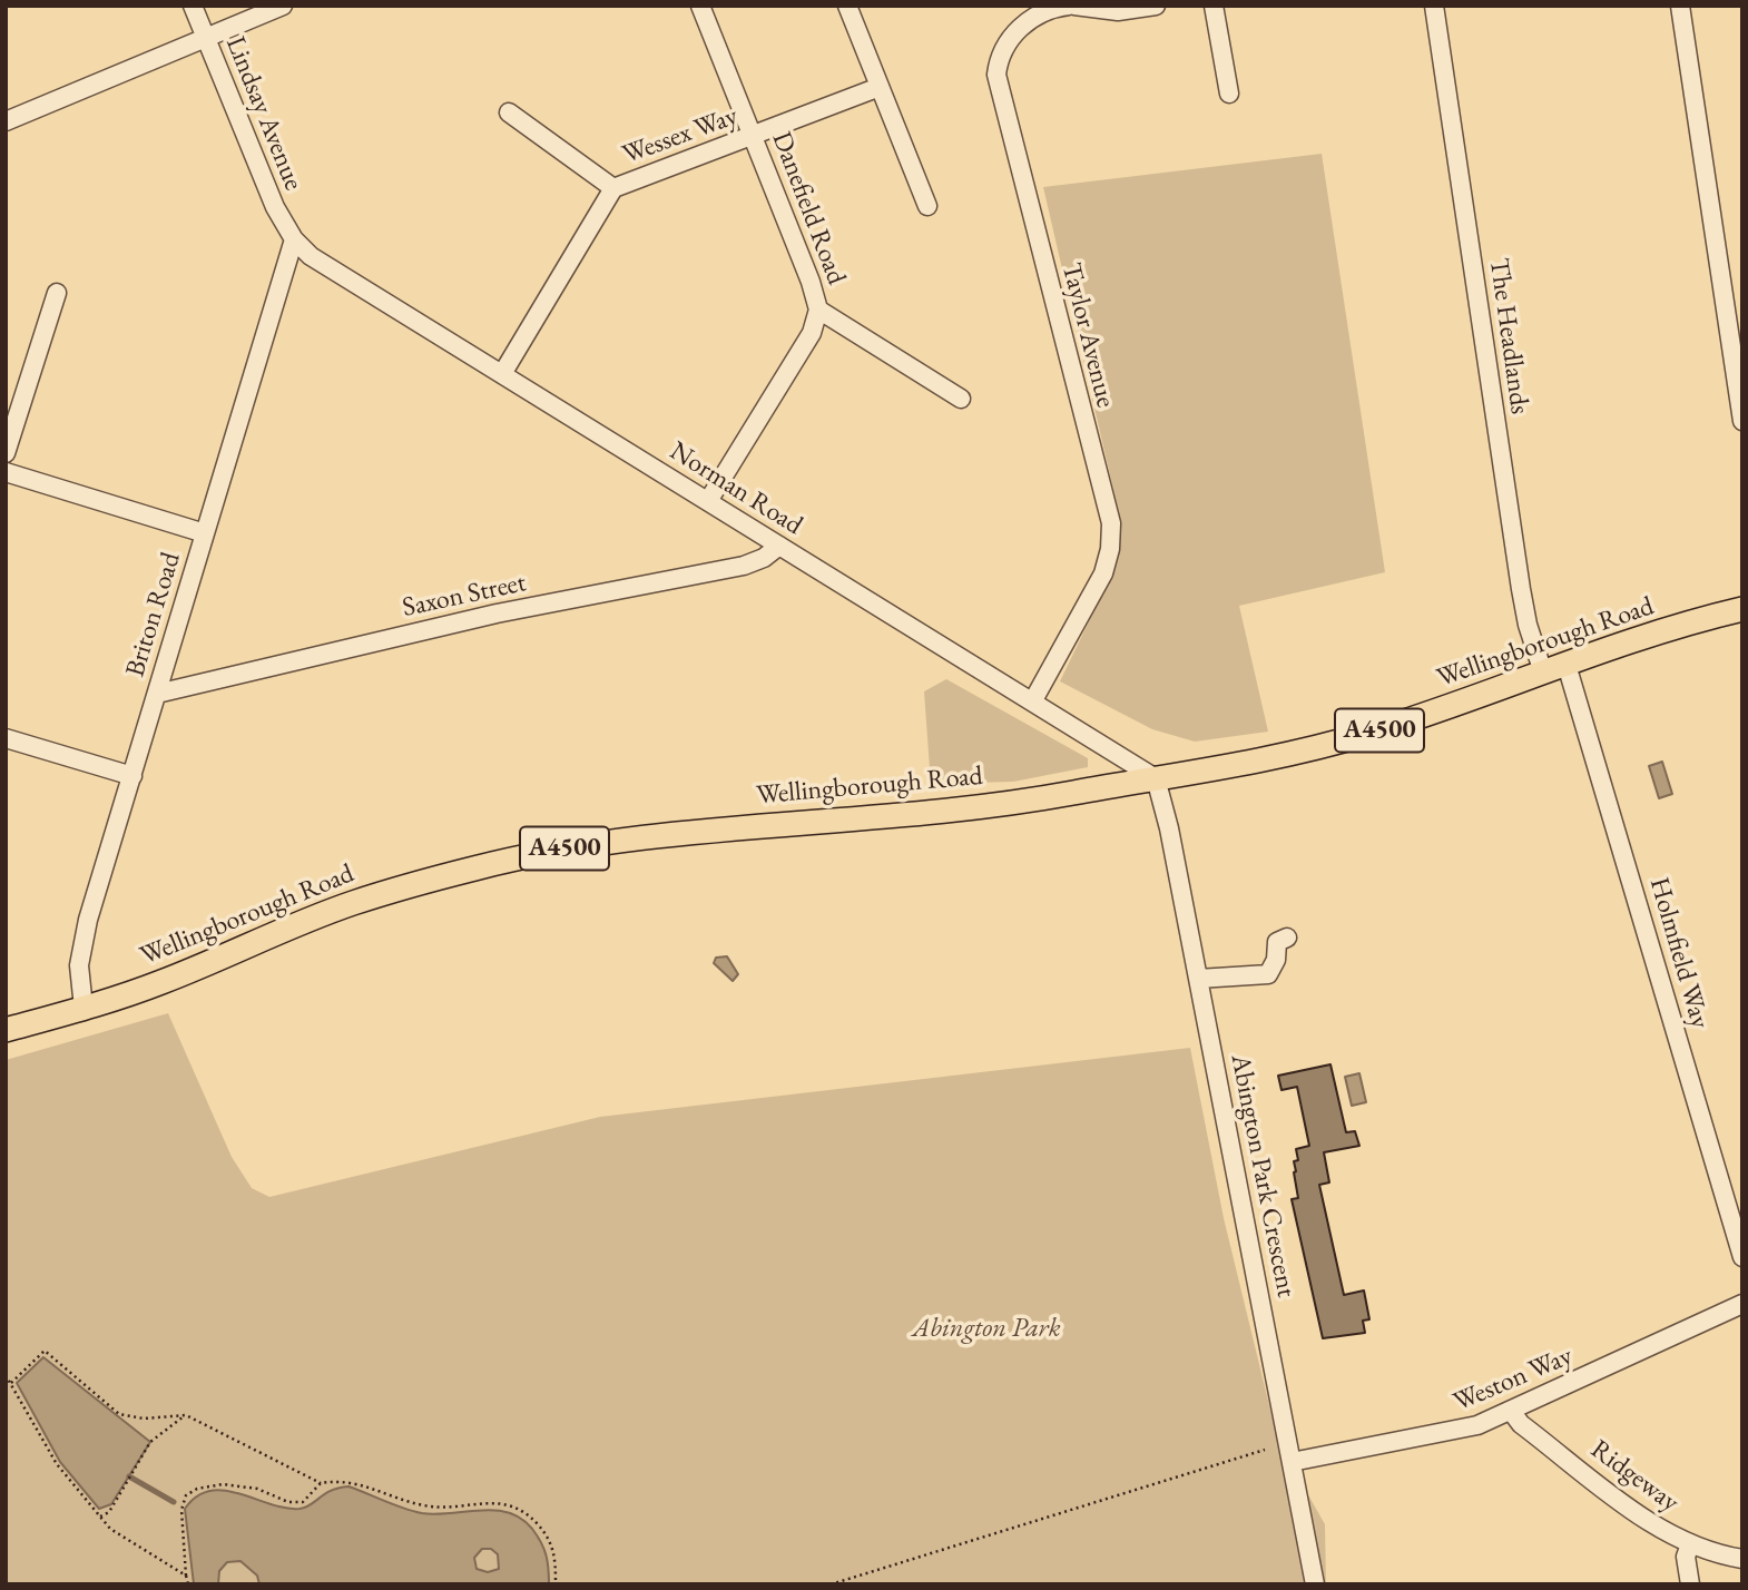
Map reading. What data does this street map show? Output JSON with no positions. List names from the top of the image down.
{
  "streets": {
    "main road": ["Wellingborough Road", "A4500"],
    "street": [
      "Lindsay Avenue",
      "Wessex Way",
      "Danefield Road",
      "Taylor Avenue",
      "The Headlands",
      "Norman Road",
      "Saxon Street",
      "Briton Road",
      "Holmfield Way",
      "Abington Park Crescent",
      "Weston Way",
      "Ridgeway"
    ]
  },
  "crossings": [
    ["Lindsay Avenue", "Norman Road"],
    ["Lindsay Avenue", "Briton Road"],
    ["Wessex Way", "Danefield Road"],
    ["Wessex Way", "Norman Road"],
    ["Danefield Road", "Norman Road"],
    ["Taylor Avenue", "Norman Road"],
    ["The Headlands", "Wellingborough Road"],
    ["Norman Road", "Saxon Street"],
    ["Norman Road", "Briton Road"],
    ["Norman Road", "Wellingborough Road"],
    ["Norman Road", "Abington Park Crescent"],
    ["Saxon Street", "Briton Road"],
    ["Briton Road", "Wellingborough Road"],
    ["Wellingborough Road", "Holmfield Way"],
    ["Wellingborough Road", "Abington Park Crescent"],
    ["Abington Park Crescent", "Weston Way"],
    ["Weston Way", "Ridgeway"]
  ],
  "parks": ["Abington Park"]
}
